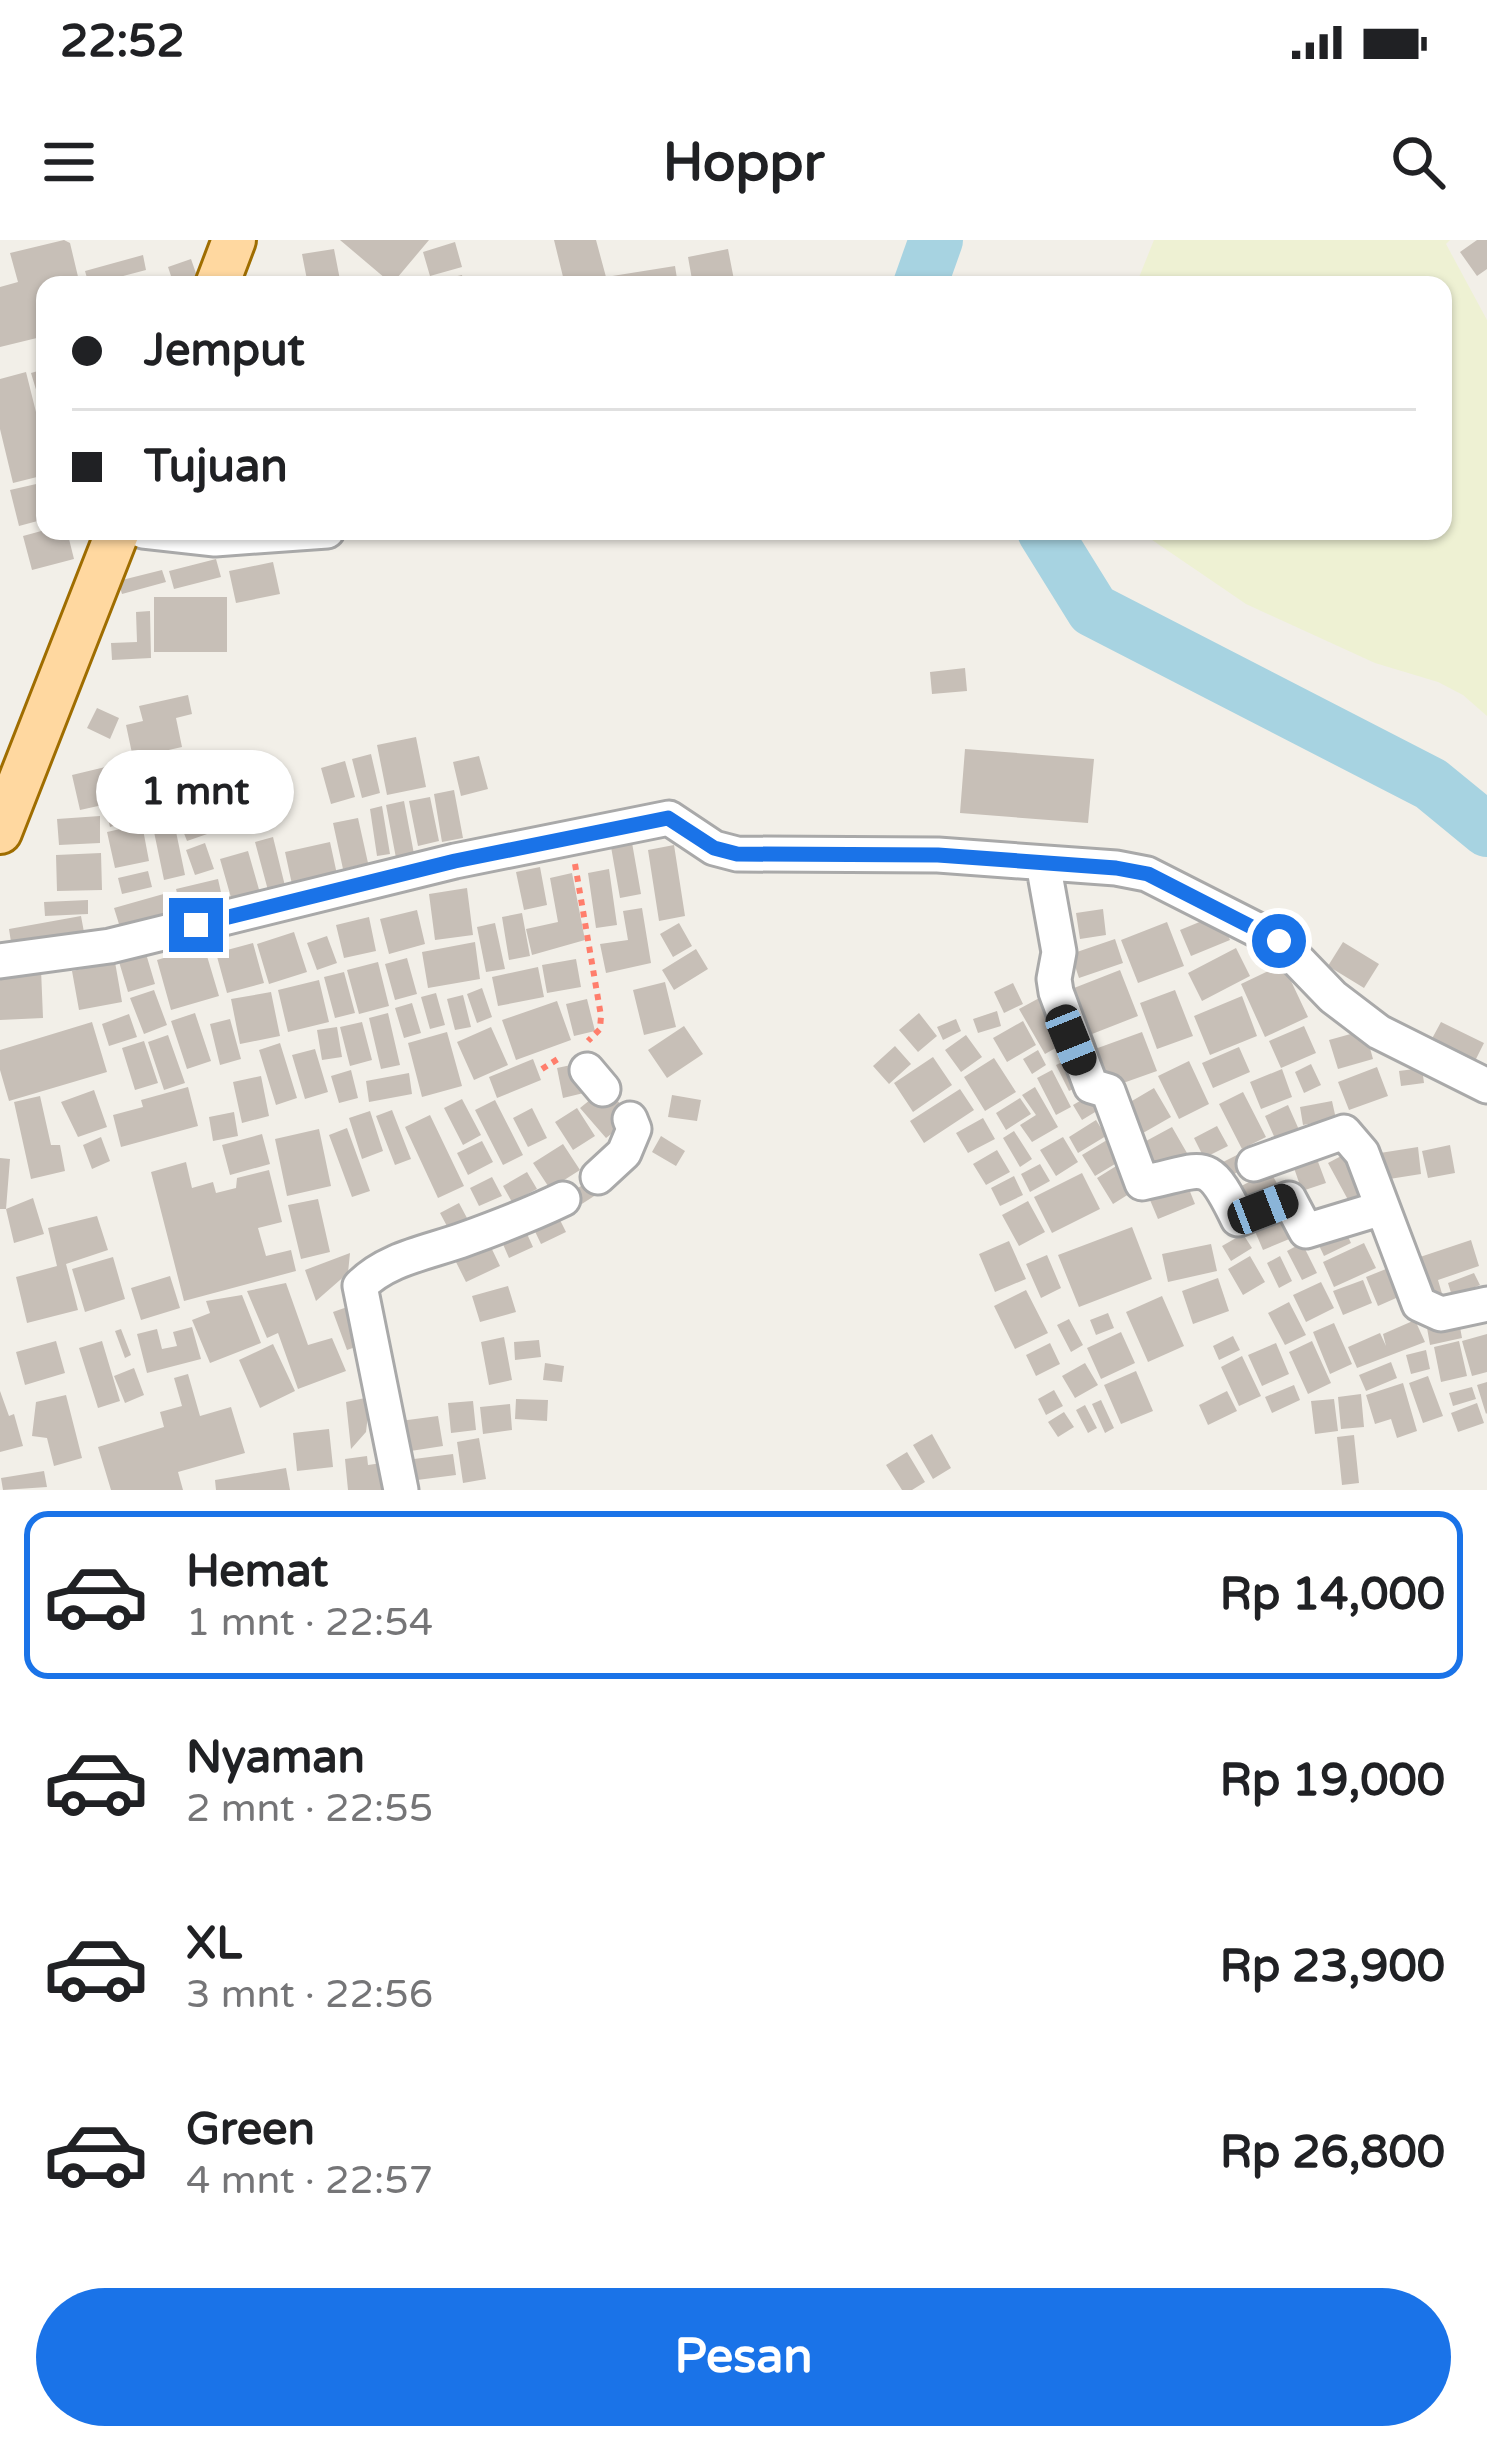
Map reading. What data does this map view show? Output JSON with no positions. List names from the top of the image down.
{
  "page": {
    "status": "22:52",
    "header": "Hoppr",
    "banner": ["Jemput", "Tujuan"],
    "bubble": "1 mnt",
    "list": [
      {
        "name": "Hemat",
        "note": "1 mnt · 22:54",
        "value": "Rp 14,000"
      },
      {
        "name": "Nyaman",
        "note": "2 mnt · 22:55",
        "value": "Rp 19,000"
      },
      {
        "name": "XL",
        "note": "3 mnt · 22:56",
        "value": "Rp 23,900"
      },
      {
        "name": "Green",
        "note": "4 mnt · 22:57",
        "value": "Rp 26,800"
      }
    ],
    "buttons": "Pesan"
  }
}
